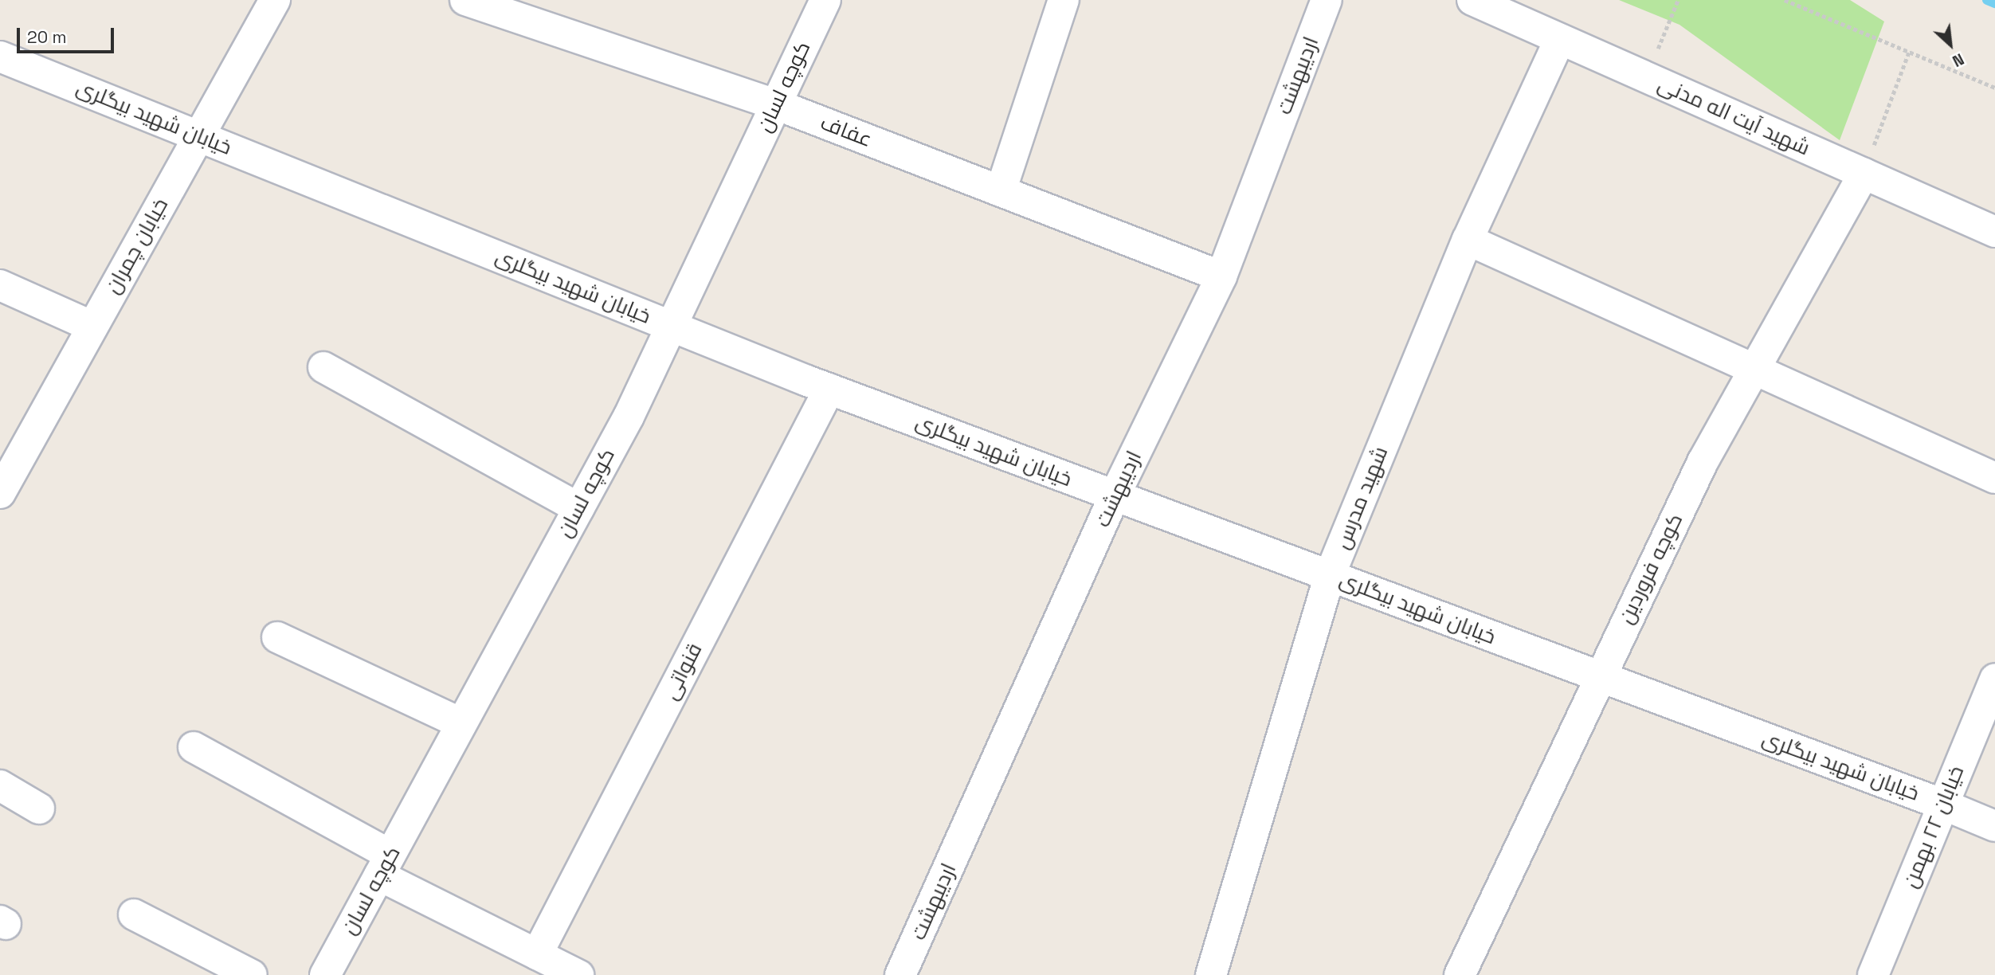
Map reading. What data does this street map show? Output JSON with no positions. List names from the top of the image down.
{
  "streets": {
    "street": [
      "اردیبهشت",
      "کوچه لسان",
      "شهید آیت اله مدنی",
      "خیابان شهید بیگلری",
      "عفاف",
      "خیابان چمران",
      "شهید مدرس",
      "کوچه فروردین",
      "قنواتی",
      "خیابان ۲۲ بهمن"
    ]
  },
  "crossings": [
    ["اردیبهشت", "خیابان شهید بیگلری"],
    ["اردیبهشت", "عفاف"],
    ["کوچه لسان", "خیابان شهید بیگلری"],
    ["کوچه لسان", "عفاف"],
    ["شهید آیت اله مدنی", "شهید مدرس"],
    ["شهید آیت اله مدنی", "کوچه فروردین"],
    ["خیابان شهید بیگلری", "خیابان چمران"],
    ["خیابان شهید بیگلری", "شهید مدرس"],
    ["خیابان شهید بیگلری", "کوچه فروردین"],
    ["خیابان شهید بیگلری", "قنواتی"],
    ["خیابان شهید بیگلری", "خیابان ۲۲ بهمن"]
  ],
  "scale_bar": "20 m",
  "north": "bottom right"
}
